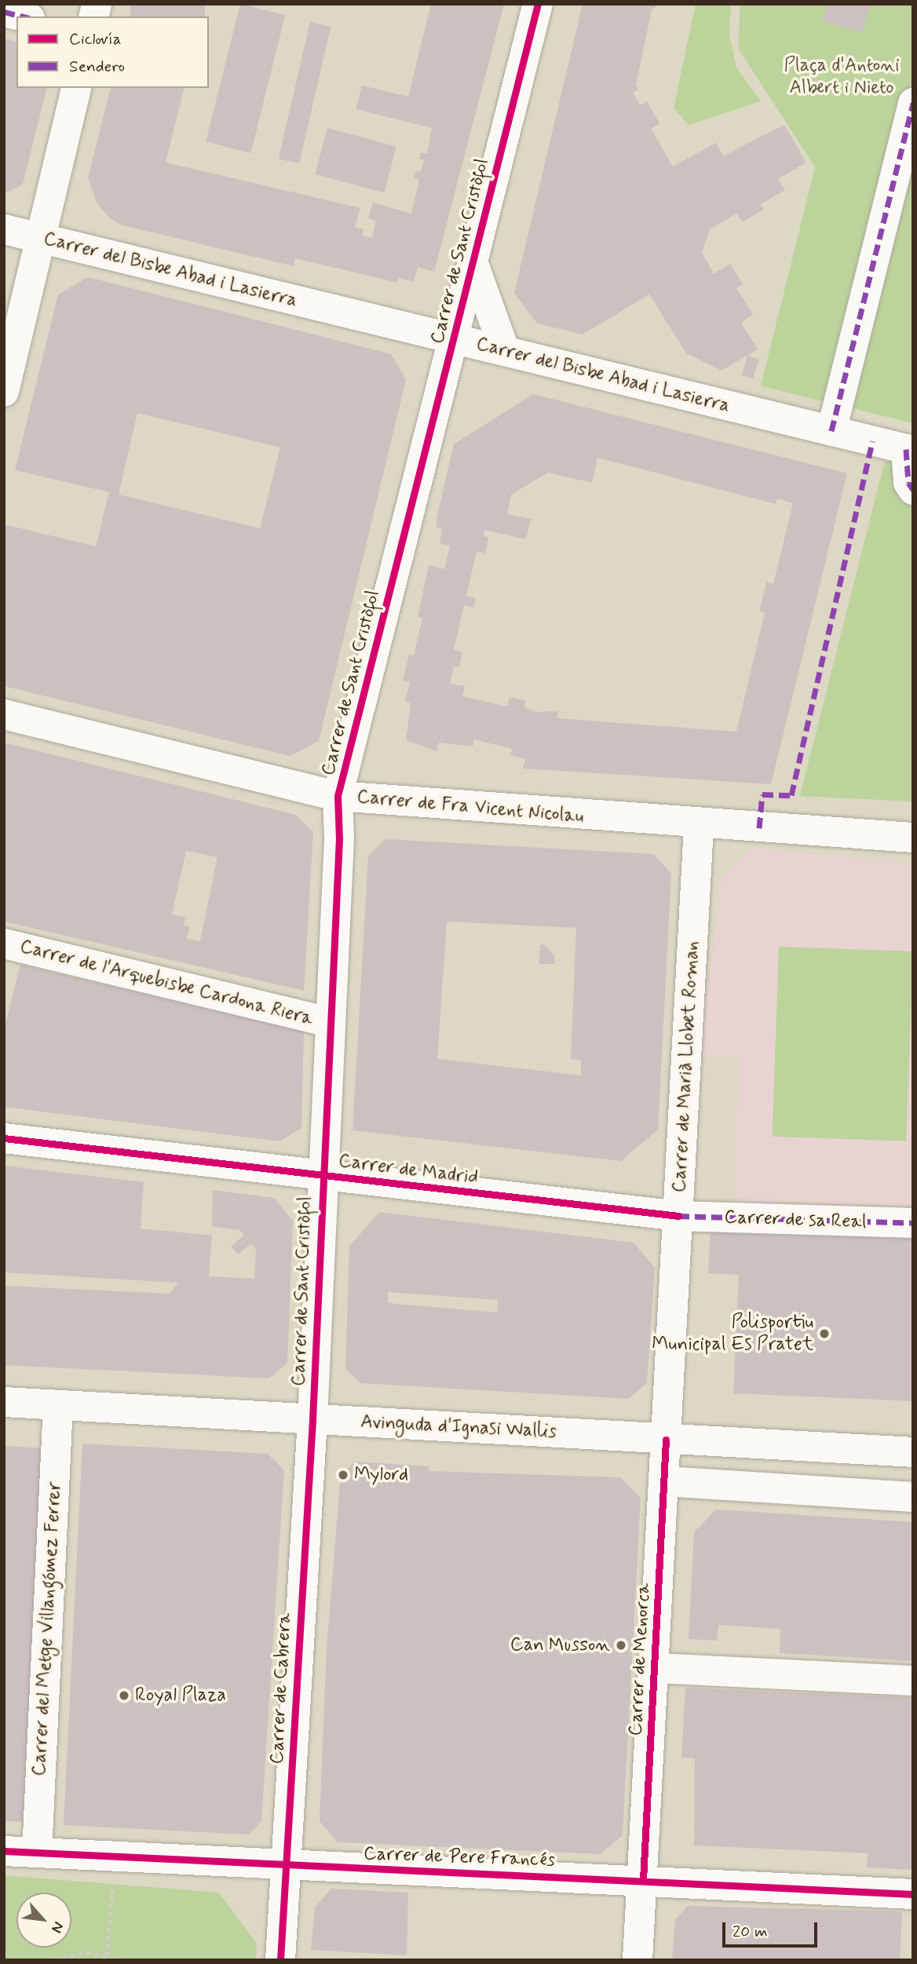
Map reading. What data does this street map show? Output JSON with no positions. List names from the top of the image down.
{
  "streets": {
    "street": [
      "Carrer de Sant Cristòfol",
      "Carrer del Bisbe Abad i Lasierra",
      "Carrer de Fra Vicent Nicolau",
      "Carrer de l'Arquebisbe Cardona Riera",
      "Carrer de Marià Llobet Roman",
      "Carrer de Madrid",
      "Carrer de sa Real",
      "Avinguda d'Ignasi Wallis",
      "Carrer del Metge Villangómez Ferrer",
      "Carrer de Menorca",
      "Carrer de Cabrera",
      "Carrer de Pere Francés"
    ]
  },
  "crossings": [
    ["Carrer de Sant Cristòfol", "Carrer del Bisbe Abad i Lasierra"],
    ["Carrer de Sant Cristòfol", "Carrer de Fra Vicent Nicolau"],
    ["Carrer de Sant Cristòfol", "Carrer de l'Arquebisbe Cardona Riera"],
    ["Carrer de Sant Cristòfol", "Carrer de Madrid"],
    ["Carrer de Sant Cristòfol", "Avinguda d'Ignasi Wallis"],
    ["Carrer de Sant Cristòfol", "Carrer de Cabrera"],
    ["Carrer de Fra Vicent Nicolau", "Carrer de Marià Llobet Roman"],
    ["Carrer de Marià Llobet Roman", "Carrer de Madrid"],
    ["Carrer de Marià Llobet Roman", "Carrer de sa Real"],
    ["Carrer de Marià Llobet Roman", "Avinguda d'Ignasi Wallis"],
    ["Carrer de Marià Llobet Roman", "Carrer de Menorca"],
    ["Carrer de Madrid", "Carrer de sa Real"],
    ["Avinguda d'Ignasi Wallis", "Carrer del Metge Villangómez Ferrer"],
    ["Avinguda d'Ignasi Wallis", "Carrer de Menorca"],
    ["Avinguda d'Ignasi Wallis", "Carrer de Cabrera"],
    ["Carrer del Metge Villangómez Ferrer", "Carrer de Pere Francés"],
    ["Carrer de Menorca", "Carrer de Pere Francés"],
    ["Carrer de Cabrera", "Carrer de Pere Francés"]
  ],
  "parks": ["Plaça d'Antoni Albert i Nieto"],
  "places": [
    "Polisportiu Municipal Es Pratet",
    "Mylord",
    "Can Musson",
    "Royal Plaza"
  ],
  "legend": ["Ciclovía", "Sendero"],
  "scale_bar": "20 m",
  "north": "bottom right"
}
